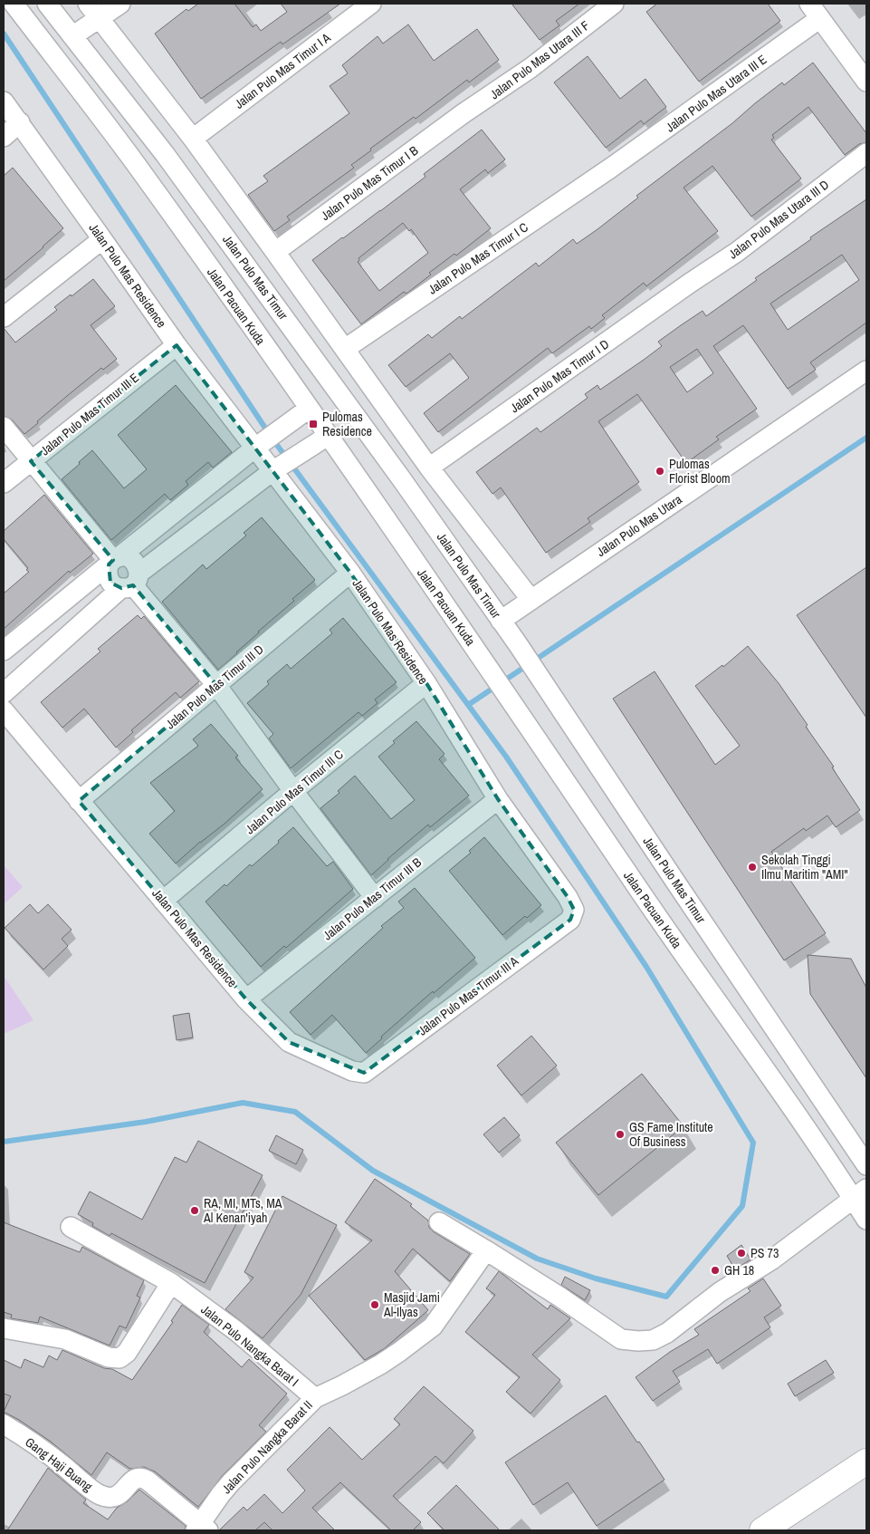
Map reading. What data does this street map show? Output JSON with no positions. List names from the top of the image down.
{
  "streets": {
    "street": [
      "Jalan Pulo Mas Utara III F",
      "Jalan Pulo Mas Timur I A",
      "Jalan Pulo Mas Utara III E",
      "Jalan Pulo Mas Timur I B",
      "Jalan Pulo Mas Utara III D",
      "Jalan Pulo Mas Timur I C",
      "Jalan Pulo Mas Residence",
      "Jalan Pulo Mas Timur",
      "Jalan Pacuan Kuda",
      "Jalan Pulo Mas Timur I D",
      "Jalan Pulo Mas Timur III E",
      "Jalan Pulo Mas Utara",
      "Jalan Pulo Mas Timur III D",
      "Jalan Pulo Mas Timur III C",
      "Jalan Pulo Mas Timur III B",
      "Jalan Pulo Mas Timur III A",
      "Jalan Pulo Nangka Barat I",
      "Jalan Pulo Nangka Barat II",
      "Gang Haji Buang"
    ]
  },
  "crossings": [
    ["Jalan Pulo Mas Utara III F", "Jalan Pulo Mas Timur I B"],
    ["Jalan Pulo Mas Utara III E", "Jalan Pulo Mas Timur I C"],
    ["Jalan Pulo Mas Utara III D", "Jalan Pulo Mas Timur I D"],
    ["Jalan Pulo Mas Residence", "Jalan Pulo Mas Timur III E"],
    ["Jalan Pulo Mas Residence", "Jalan Pulo Mas Timur III D"],
    ["Jalan Pulo Mas Residence", "Jalan Pulo Mas Timur III C"],
    ["Jalan Pulo Mas Residence", "Jalan Pulo Mas Timur III B"],
    ["Jalan Pulo Mas Residence", "Jalan Pulo Mas Timur III A"],
    ["Jalan Pulo Mas Timur", "Jalan Pulo Mas Utara"],
    ["Jalan Pulo Mas Timur III B", "Jalan Pulo Mas Timur III A"],
    ["Jalan Pulo Nangka Barat I", "Jalan Pulo Nangka Barat II"],
    ["Jalan Pulo Nangka Barat II", "Gang Haji Buang"]
  ],
  "places": {
    "transit": ["Pulomas Residence"],
    "other": [
      "Pulomas Florist Bloom",
      "Sekolah Tinggi Ilmu Maritim \"AMI\"",
      "GS Fame Institute Of Business",
      "RA, MI, MTs, MA Al Kenan'iyah",
      "PS 73",
      "GH 18",
      "Masjid Jami Al-Ilyas"
    ]
  }
}
